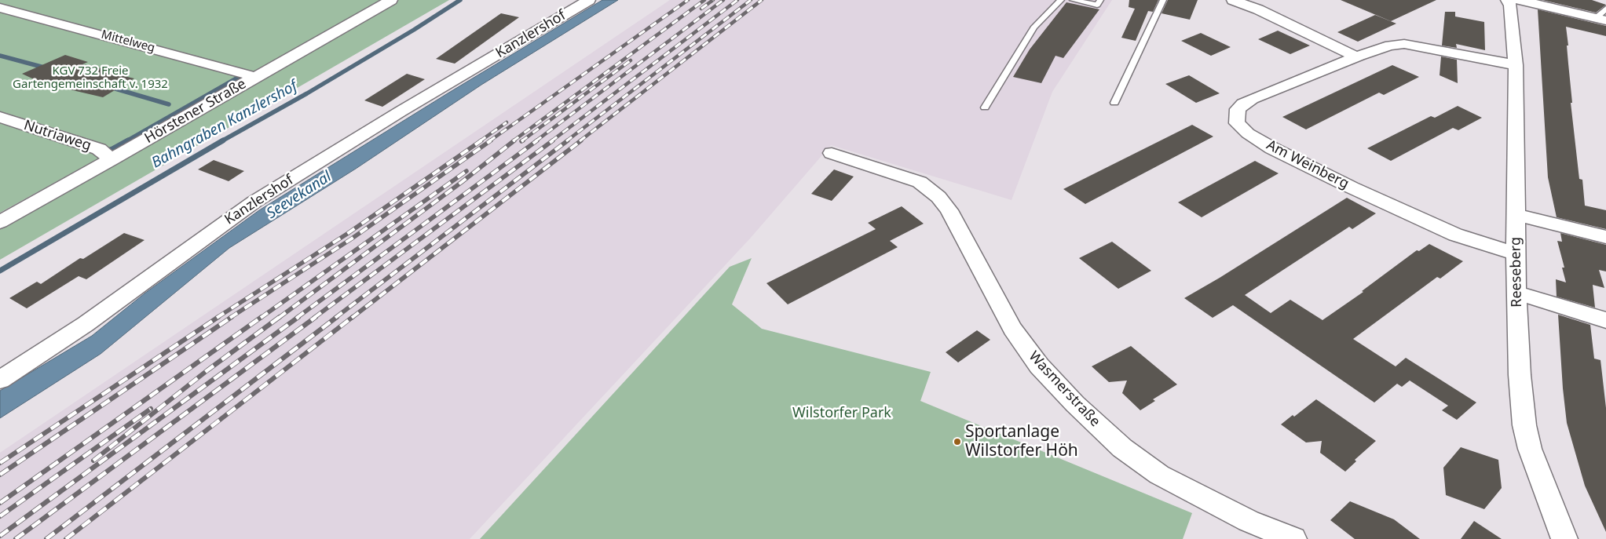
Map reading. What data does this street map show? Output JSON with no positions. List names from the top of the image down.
{
  "streets": {
    "street": [
      "Kanzlershof",
      "Mittelweg",
      "Hörstener Straße",
      "Nutriaweg",
      "Am Weinberg",
      "Reeseberg",
      "Wasmerstraße"
    ]
  },
  "crossings": [
    ["Mittelweg", "Hörstener Straße"],
    ["Hörstener Straße", "Nutriaweg"],
    ["Am Weinberg", "Reeseberg"]
  ],
  "water": ["Bahngraben Kanzlershof", "Seevekanal"],
  "parks": ["KGV 732 Freie Gartengemeinschaft v. 1932", "Wilstorfer Park"],
  "places": ["Sportanlage Wilstorfer Höh"]
}
